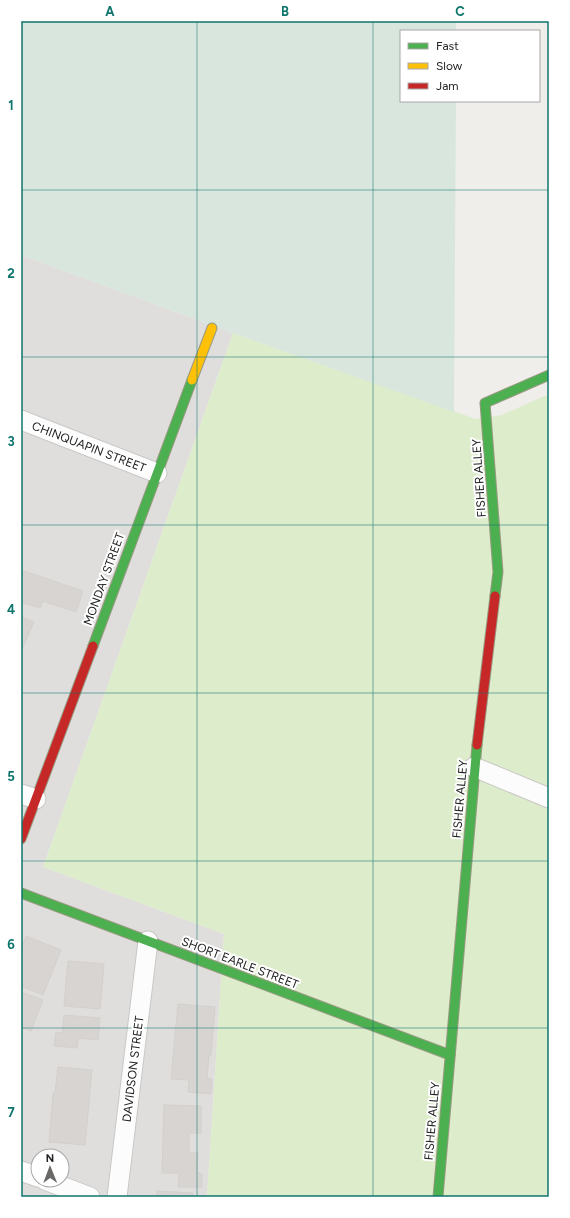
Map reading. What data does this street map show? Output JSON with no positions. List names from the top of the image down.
{
  "streets": {
    "street": [
      "CHINQUAPIN STREET",
      "FISHER ALLEY",
      "MONDAY STREET",
      "SHORT EARLE STREET",
      "DAVIDSON STREET"
    ]
  },
  "crossings": [
    ["CHINQUAPIN STREET", "MONDAY STREET"],
    ["FISHER ALLEY", "SHORT EARLE STREET"],
    ["SHORT EARLE STREET", "DAVIDSON STREET"]
  ],
  "legend": ["Fast", "Slow", "Jam"],
  "north": "top",
  "grid": {
    "columns": ["A", "B", "C"],
    "rows": [
      "1",
      "2",
      "3",
      "4",
      "5",
      "6",
      "7"
    ]
  }
}
